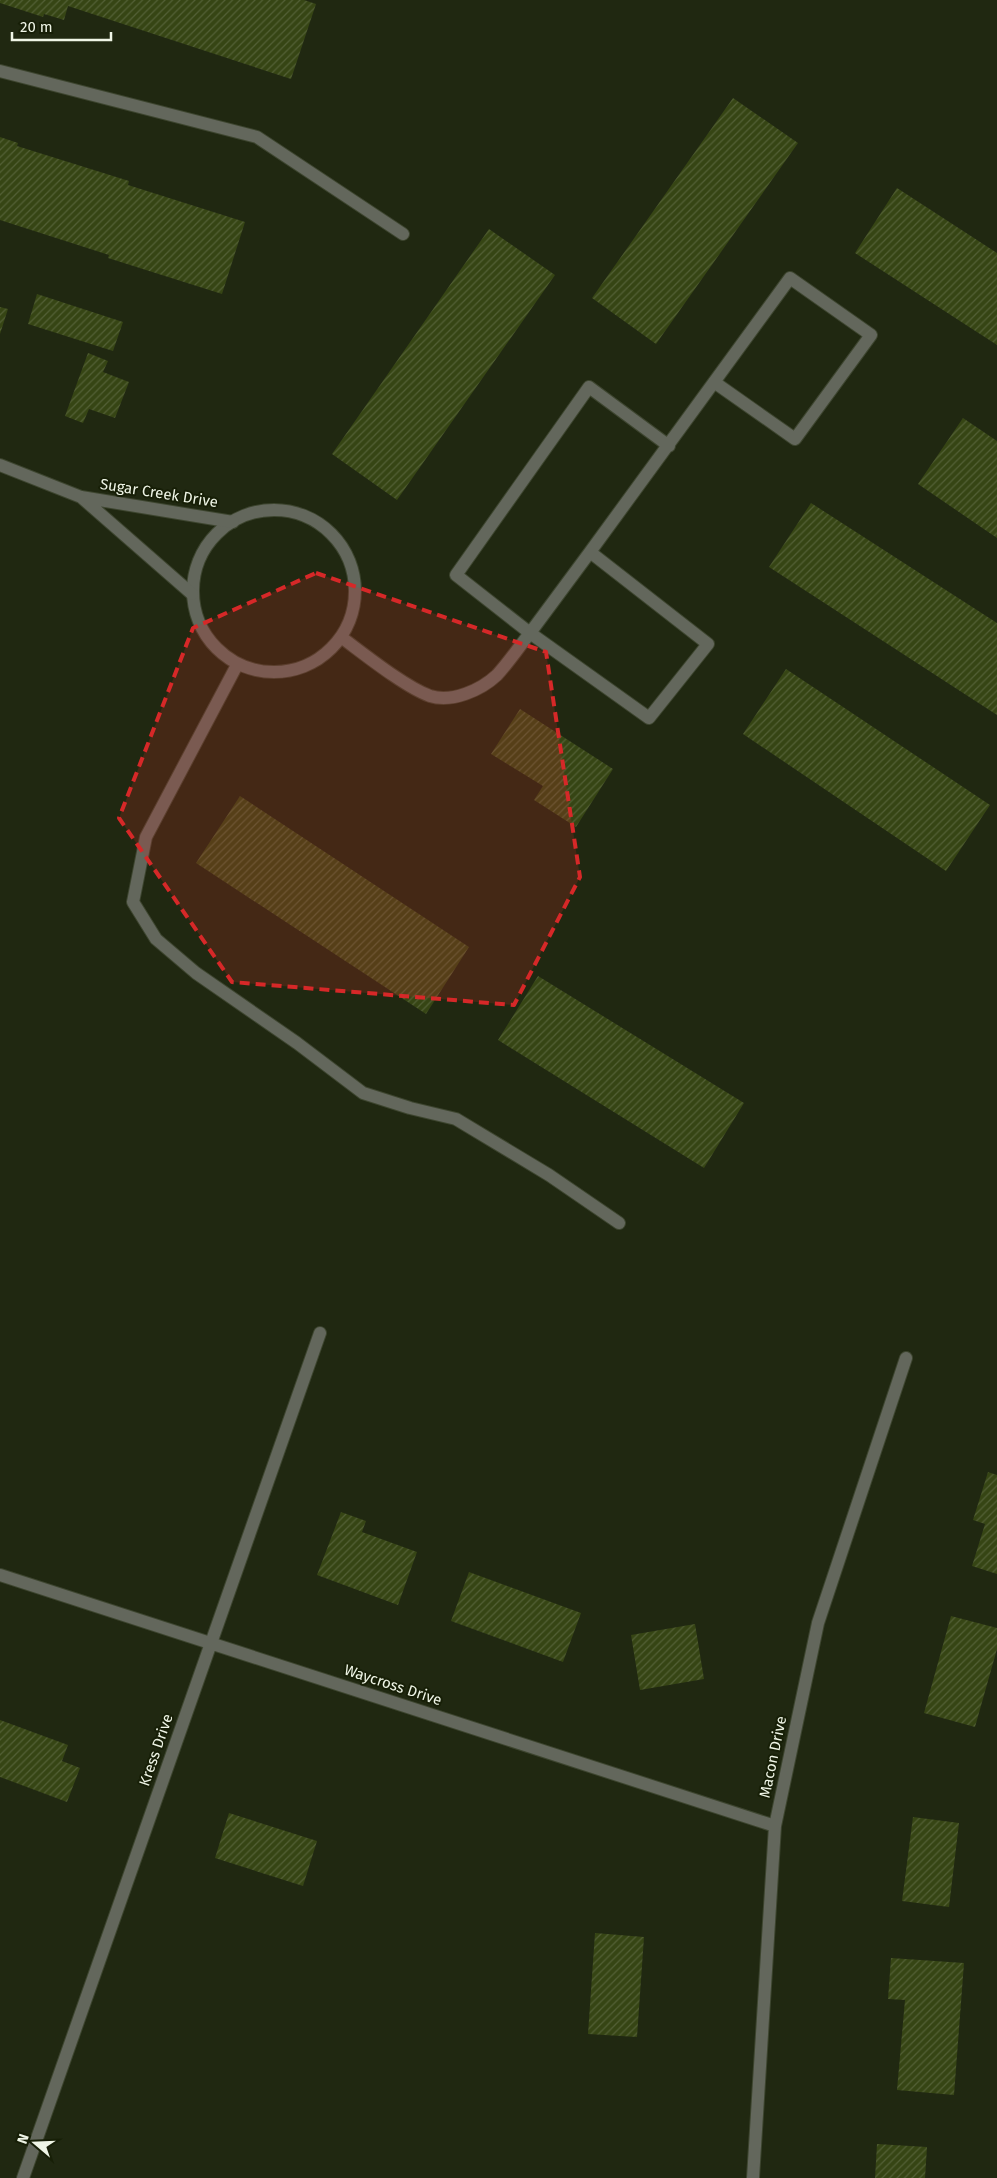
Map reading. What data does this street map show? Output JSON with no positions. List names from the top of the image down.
{
  "streets": {
    "street": [
      "Sugar Creek Drive",
      "Waycross Drive",
      "Kress Drive",
      "Macon Drive"
    ]
  },
  "crossings": [
    ["Waycross Drive", "Kress Drive"],
    ["Waycross Drive", "Macon Drive"]
  ],
  "scale_bar": "20 m",
  "north": "left"
}
